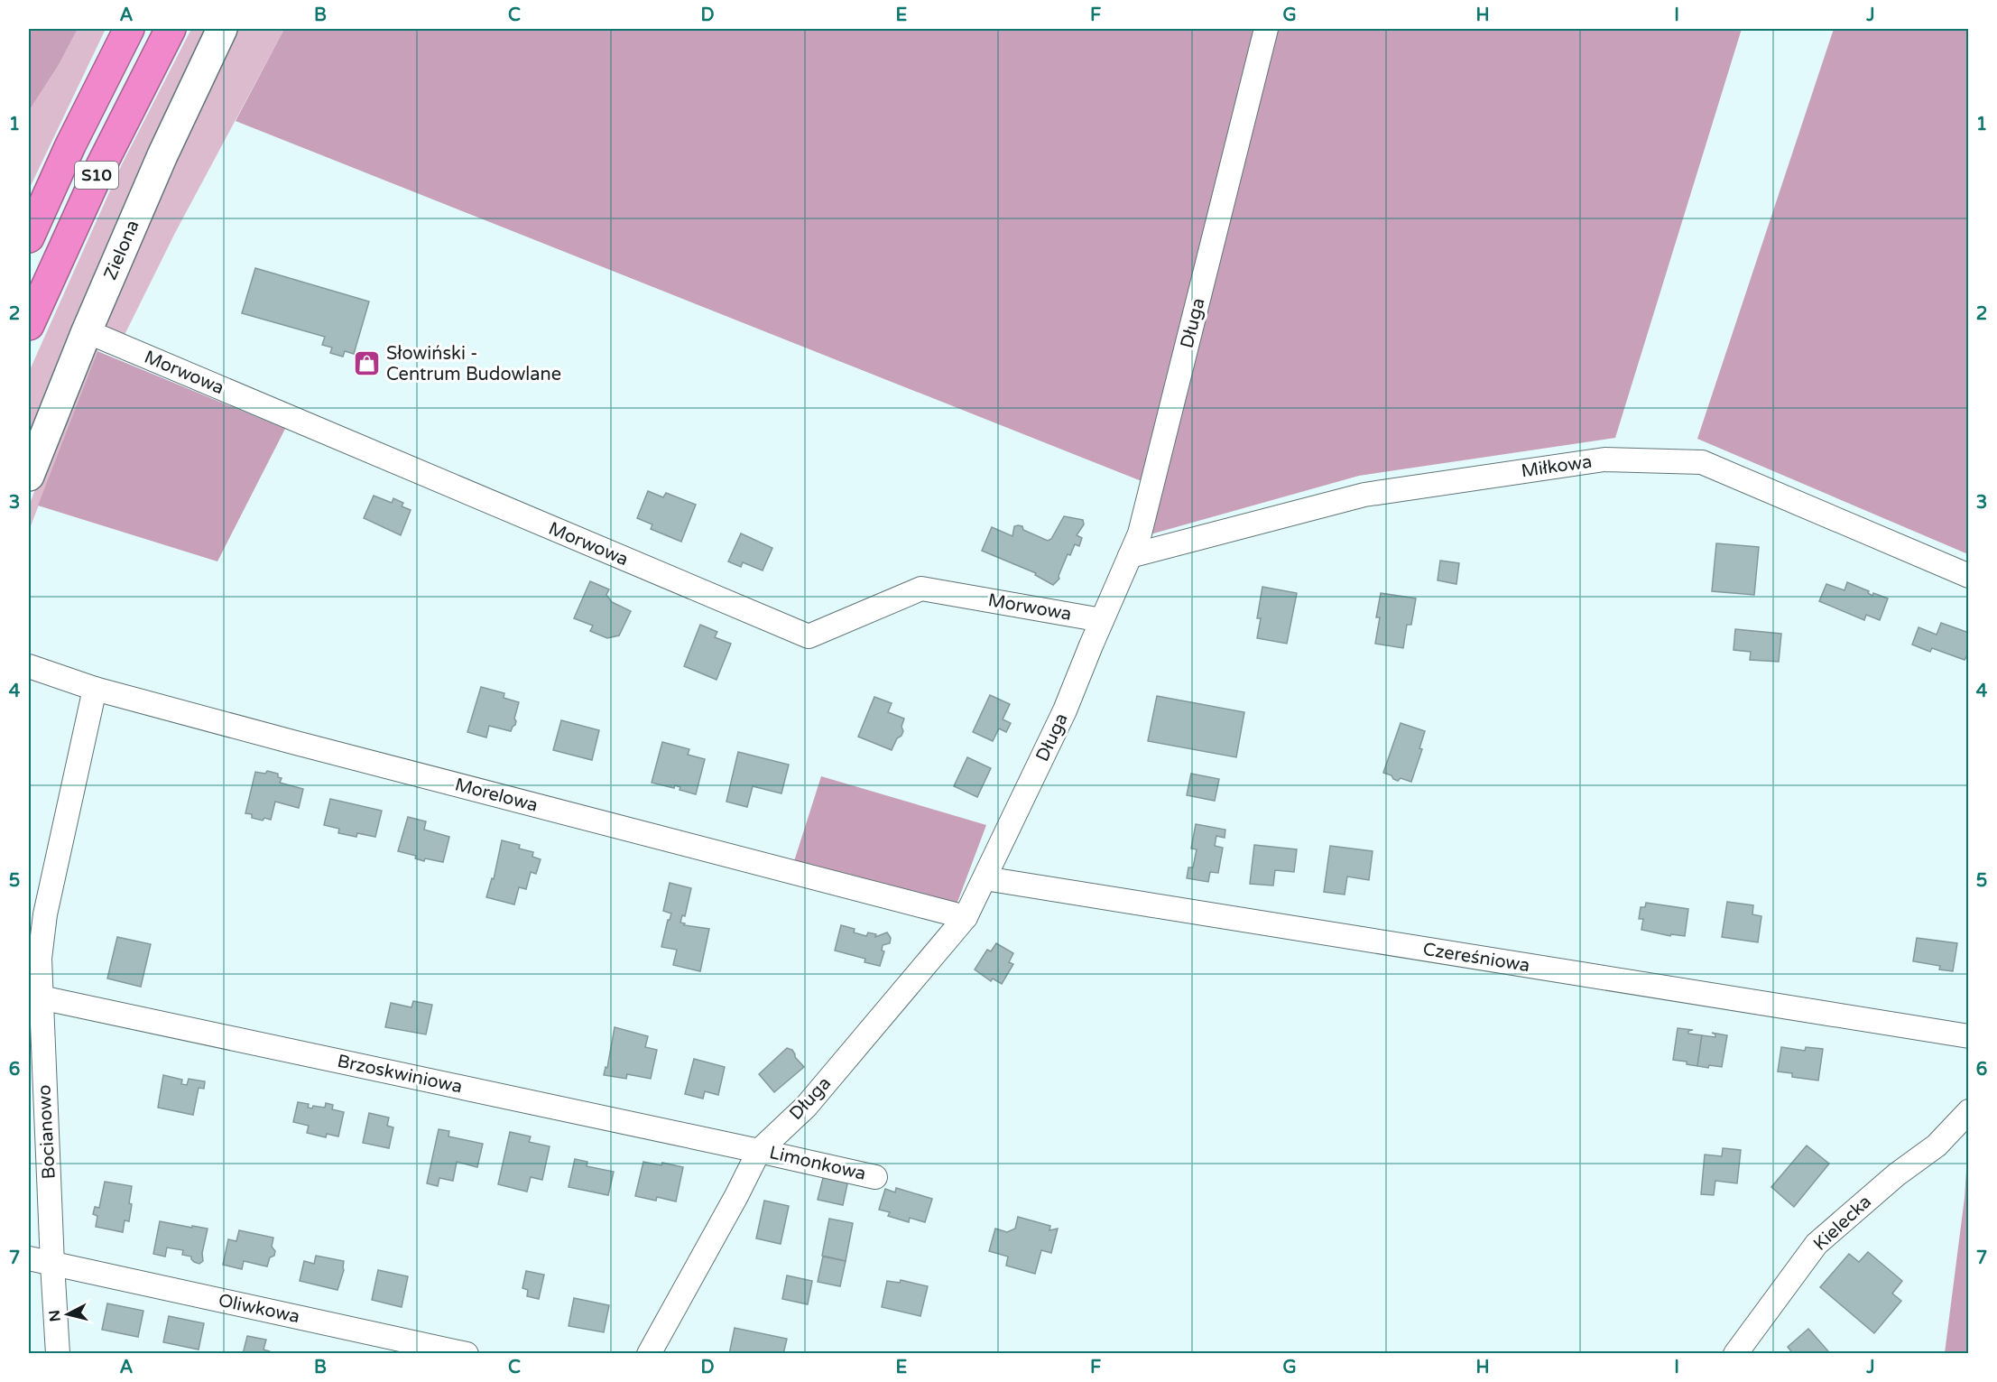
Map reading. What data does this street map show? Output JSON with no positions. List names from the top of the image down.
{
  "streets": {
    "highway": ["S10"],
    "street": [
      "Zielona",
      "Długa",
      "Morwowa",
      "Miłkowa",
      "Morelowa",
      "Czereśniowa",
      "Brzoskwiniowa",
      "Bocianowo",
      "Limonkowa",
      "Kielecka",
      "Oliwkowa"
    ]
  },
  "crossings": [
    ["Zielona", "Morwowa"],
    ["Długa", "Morwowa"],
    ["Długa", "Miłkowa"],
    ["Długa", "Morelowa"],
    ["Długa", "Czereśniowa"],
    ["Długa", "Brzoskwiniowa"],
    ["Długa", "Limonkowa"],
    ["Morelowa", "Bocianowo"],
    ["Brzoskwiniowa", "Bocianowo"],
    ["Brzoskwiniowa", "Limonkowa"],
    ["Bocianowo", "Oliwkowa"]
  ],
  "places": {
    "shop": ["Słowiński - Centrum Budowlane"]
  },
  "north": "left",
  "grid": {
    "columns": [
      "A",
      "B",
      "C",
      "D",
      "E",
      "F",
      "G",
      "H",
      "I",
      "J"
    ],
    "rows": [
      "1",
      "2",
      "3",
      "4",
      "5",
      "6",
      "7"
    ]
  }
}
